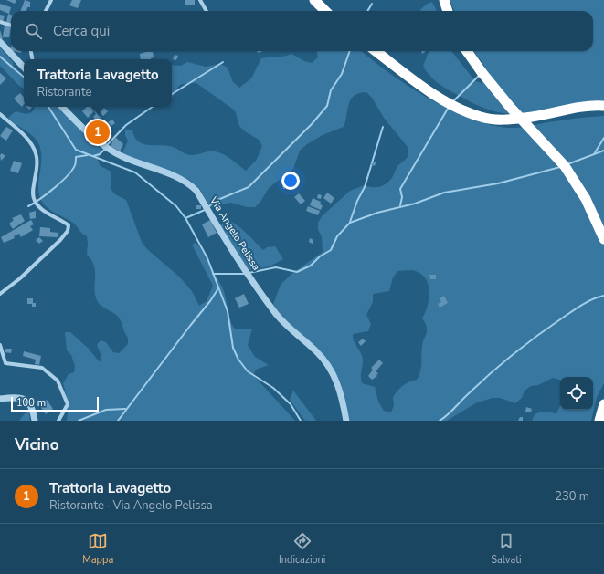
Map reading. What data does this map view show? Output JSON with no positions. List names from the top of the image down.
{
  "streets": {
    "street": ["Via Angelo Pelissa"]
  },
  "scale_bar": "100 m",
  "page": {
    "search": "Cerca qui",
    "popup": ["Trattoria Lavagetto", "Ristorante"],
    "pins": "1",
    "scale": "100 m",
    "heading": "Vicino",
    "list": [
      {
        "mark": "1",
        "name": "Trattoria Lavagetto",
        "note": "Ristorante · Via Angelo Pelissa",
        "value": "230 m"
      }
    ],
    "nav": ["Mappa", "Indicazioni", "Salvati"]
  }
}
